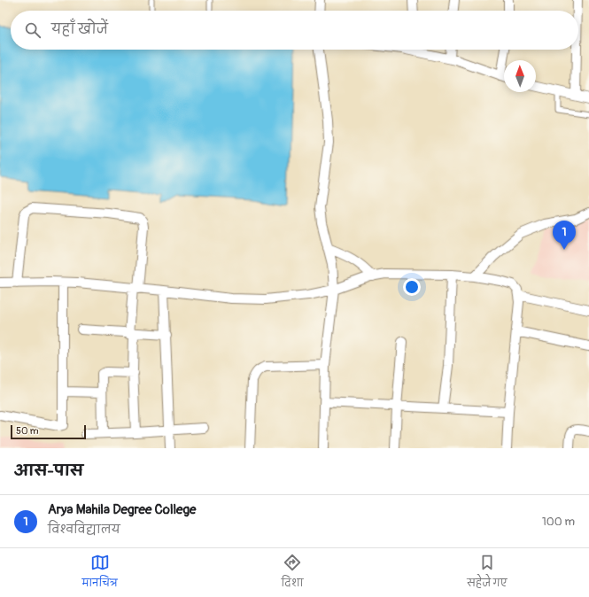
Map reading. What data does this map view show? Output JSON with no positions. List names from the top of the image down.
{
  "scale_bar": "50 m",
  "north": "top",
  "page": {
    "search": "यहाँ खोजें",
    "pins": "1",
    "scale": "50 m",
    "heading": "आस-पास",
    "list": [
      {
        "mark": "1",
        "name": "Arya Mahila Degree College",
        "note": "विश्वविद्यालय",
        "value": "100 m"
      }
    ],
    "nav": ["मानचित्र", "दिशा", "सहेजे गए"]
  }
}
